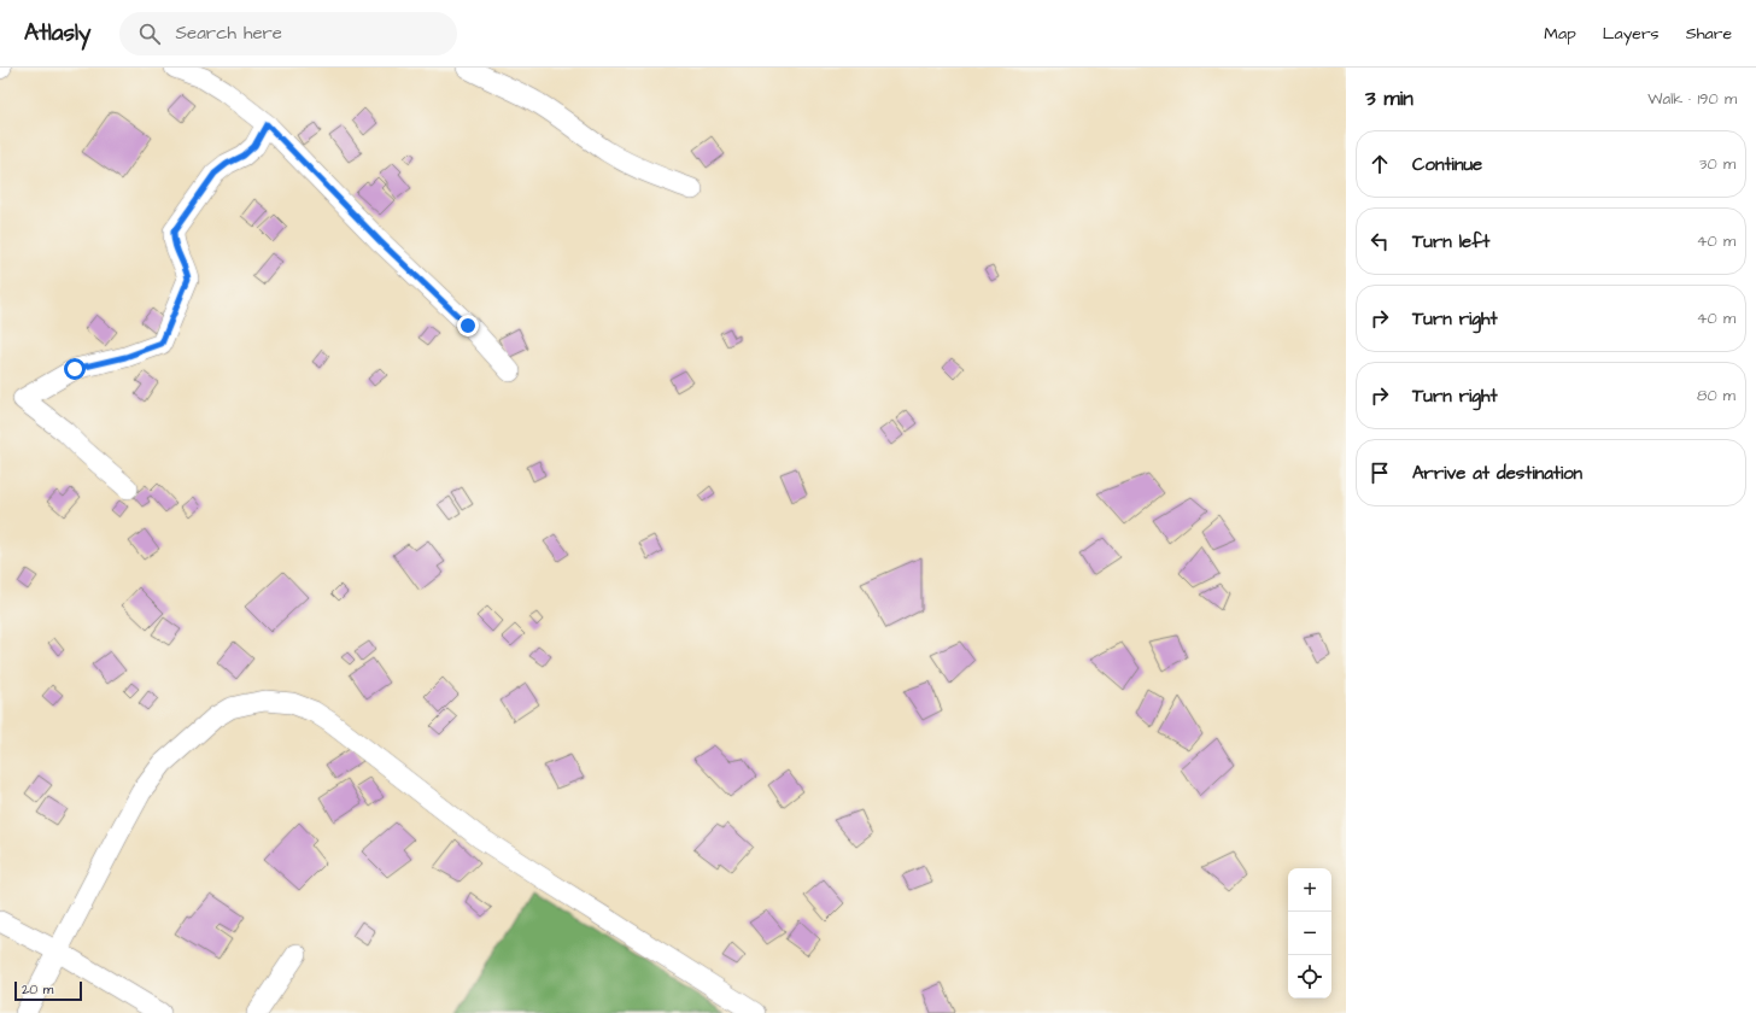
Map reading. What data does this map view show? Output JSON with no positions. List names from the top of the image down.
{
  "scale_bar": "20 m",
  "page": {
    "header": "Atlasly",
    "search": "Search here",
    "nav": ["Map", "Layers", "Share"],
    "heading": ["3 min", "Walk · 190 m"],
    "list": [
      ["Continue", "30 m"],
      ["Turn left", "40 m"],
      ["Turn right", "40 m"],
      ["Turn right", "80 m"],
      "Arrive at destination"
    ],
    "map_buttons": ["+", "−"],
    "scale": "20 m"
  }
}
